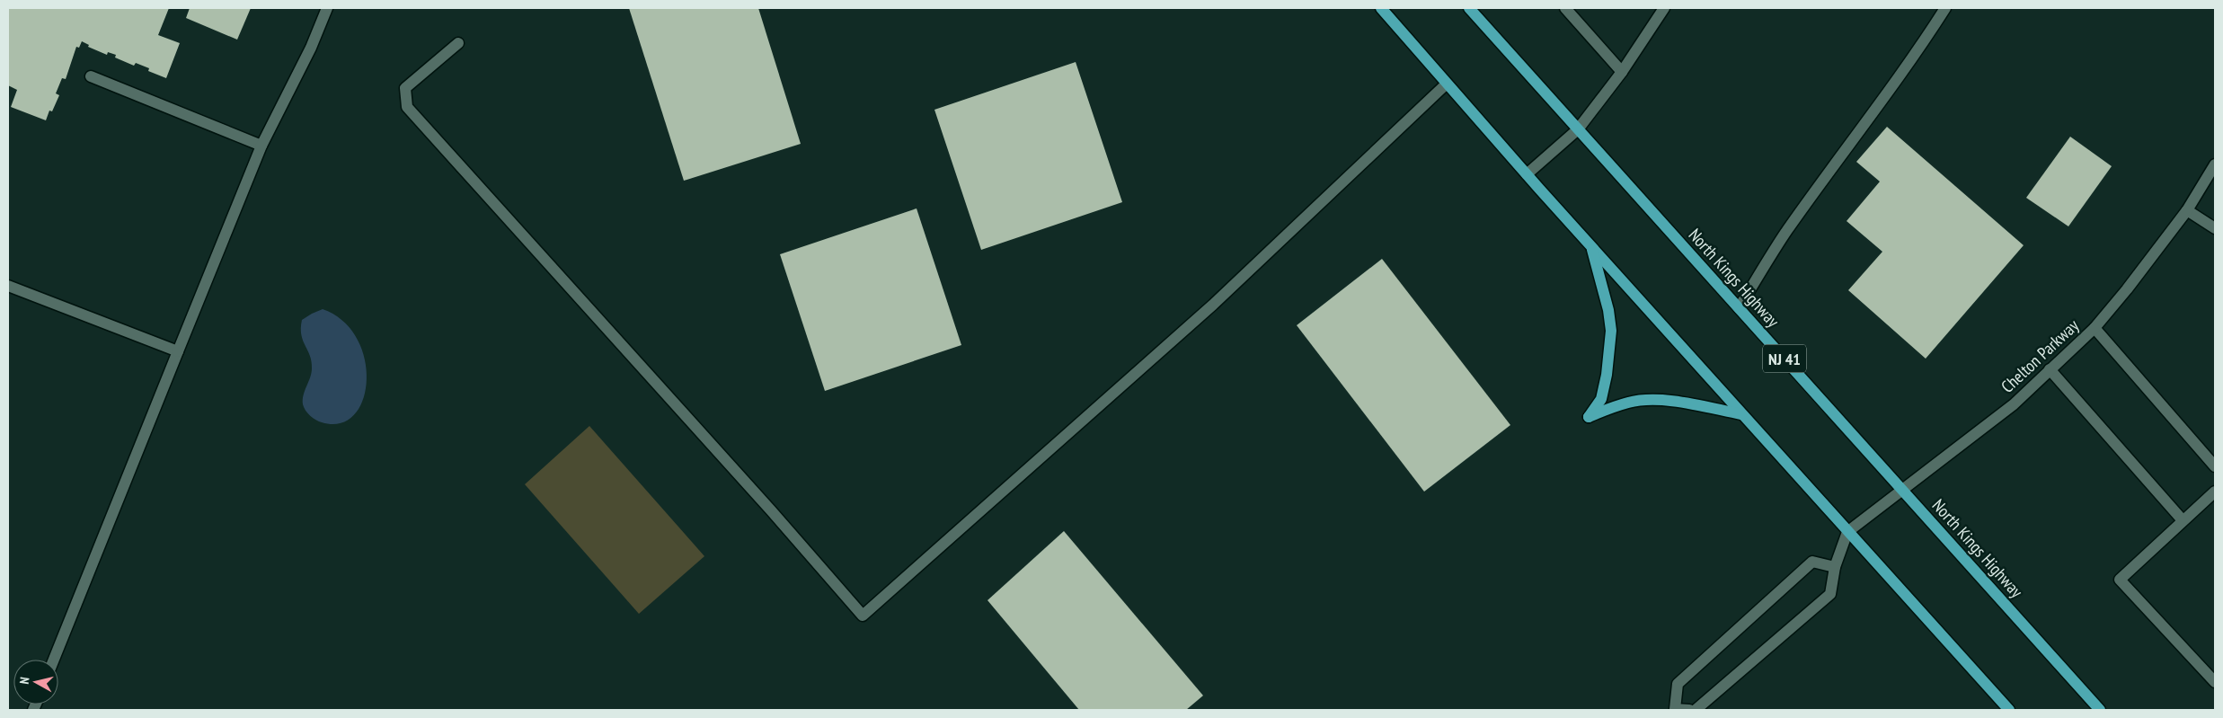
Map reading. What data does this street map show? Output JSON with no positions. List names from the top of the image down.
{
  "streets": {
    "main road": ["North Kings Highway", "NJ 41"],
    "street": ["Chelton Parkway"]
  },
  "crossings": [
    ["North Kings Highway", "Chelton Parkway"]
  ],
  "north": "left"
}
